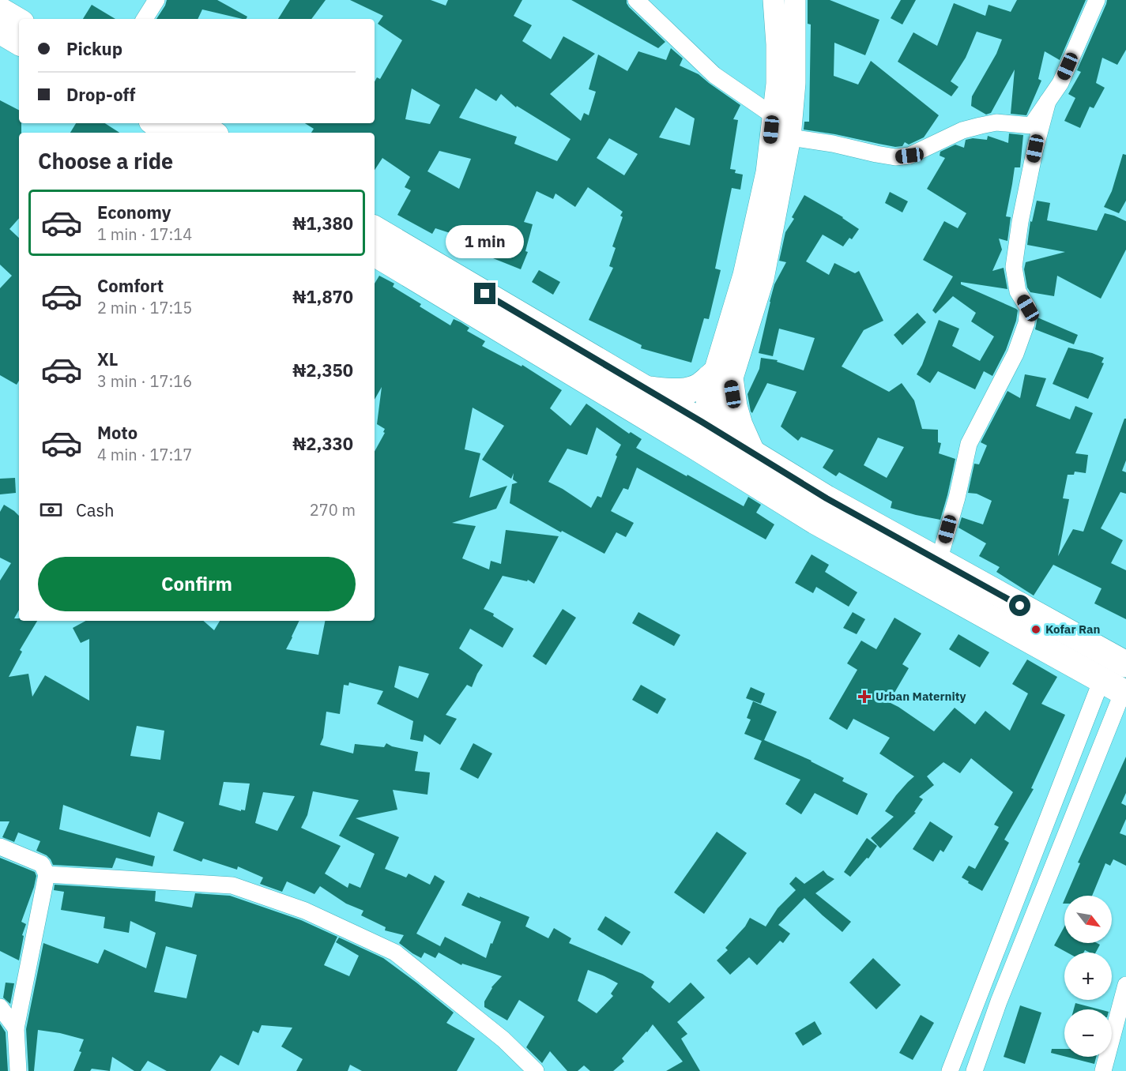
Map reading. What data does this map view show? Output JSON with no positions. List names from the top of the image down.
{
  "places": {
    "other": ["Kofar Ran"],
    "health": ["Urban Maternity"]
  },
  "north": "bottom right",
  "page": {
    "banner": ["Pickup", "Drop-off"],
    "heading": "Choose a ride",
    "list": [
      {
        "name": "Economy",
        "note": "1 min · 17:14",
        "value": "₦1,380"
      },
      {
        "name": "Comfort",
        "note": "2 min · 17:15",
        "value": "₦1,870"
      },
      {
        "name": "XL",
        "note": "3 min · 17:16",
        "value": "₦2,350"
      },
      {
        "name": "Moto",
        "note": "4 min · 17:17",
        "value": "₦2,330"
      }
    ],
    "bubble": "1 min",
    "pay": ["Cash", "270 m"],
    "buttons": "Confirm",
    "map_buttons": ["+", "−"]
  }
}
